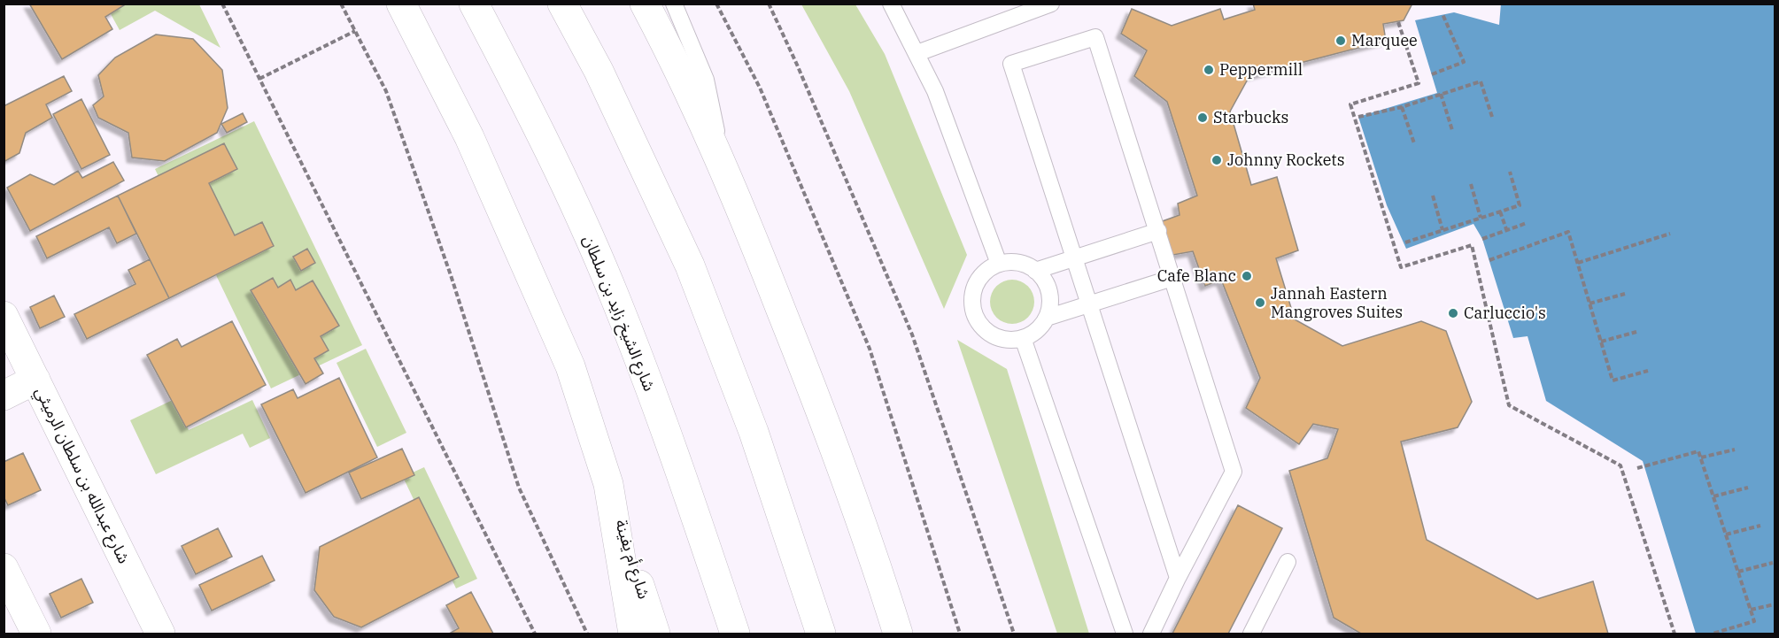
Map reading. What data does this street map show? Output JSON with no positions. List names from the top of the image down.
{
  "streets": {
    "main road": ["شارع الشيخ زايد بن سلطان", "شارع عبدالله بن سلطان الرميثي", "شارع أم يفينة"]
  },
  "places": [
    "Marquee",
    "Peppermill",
    "Starbucks",
    "Johnny Rockets",
    "Cafe Blanc",
    "Jannah Eastern Mangroves Suites",
    "Carluccio's"
  ]
}
